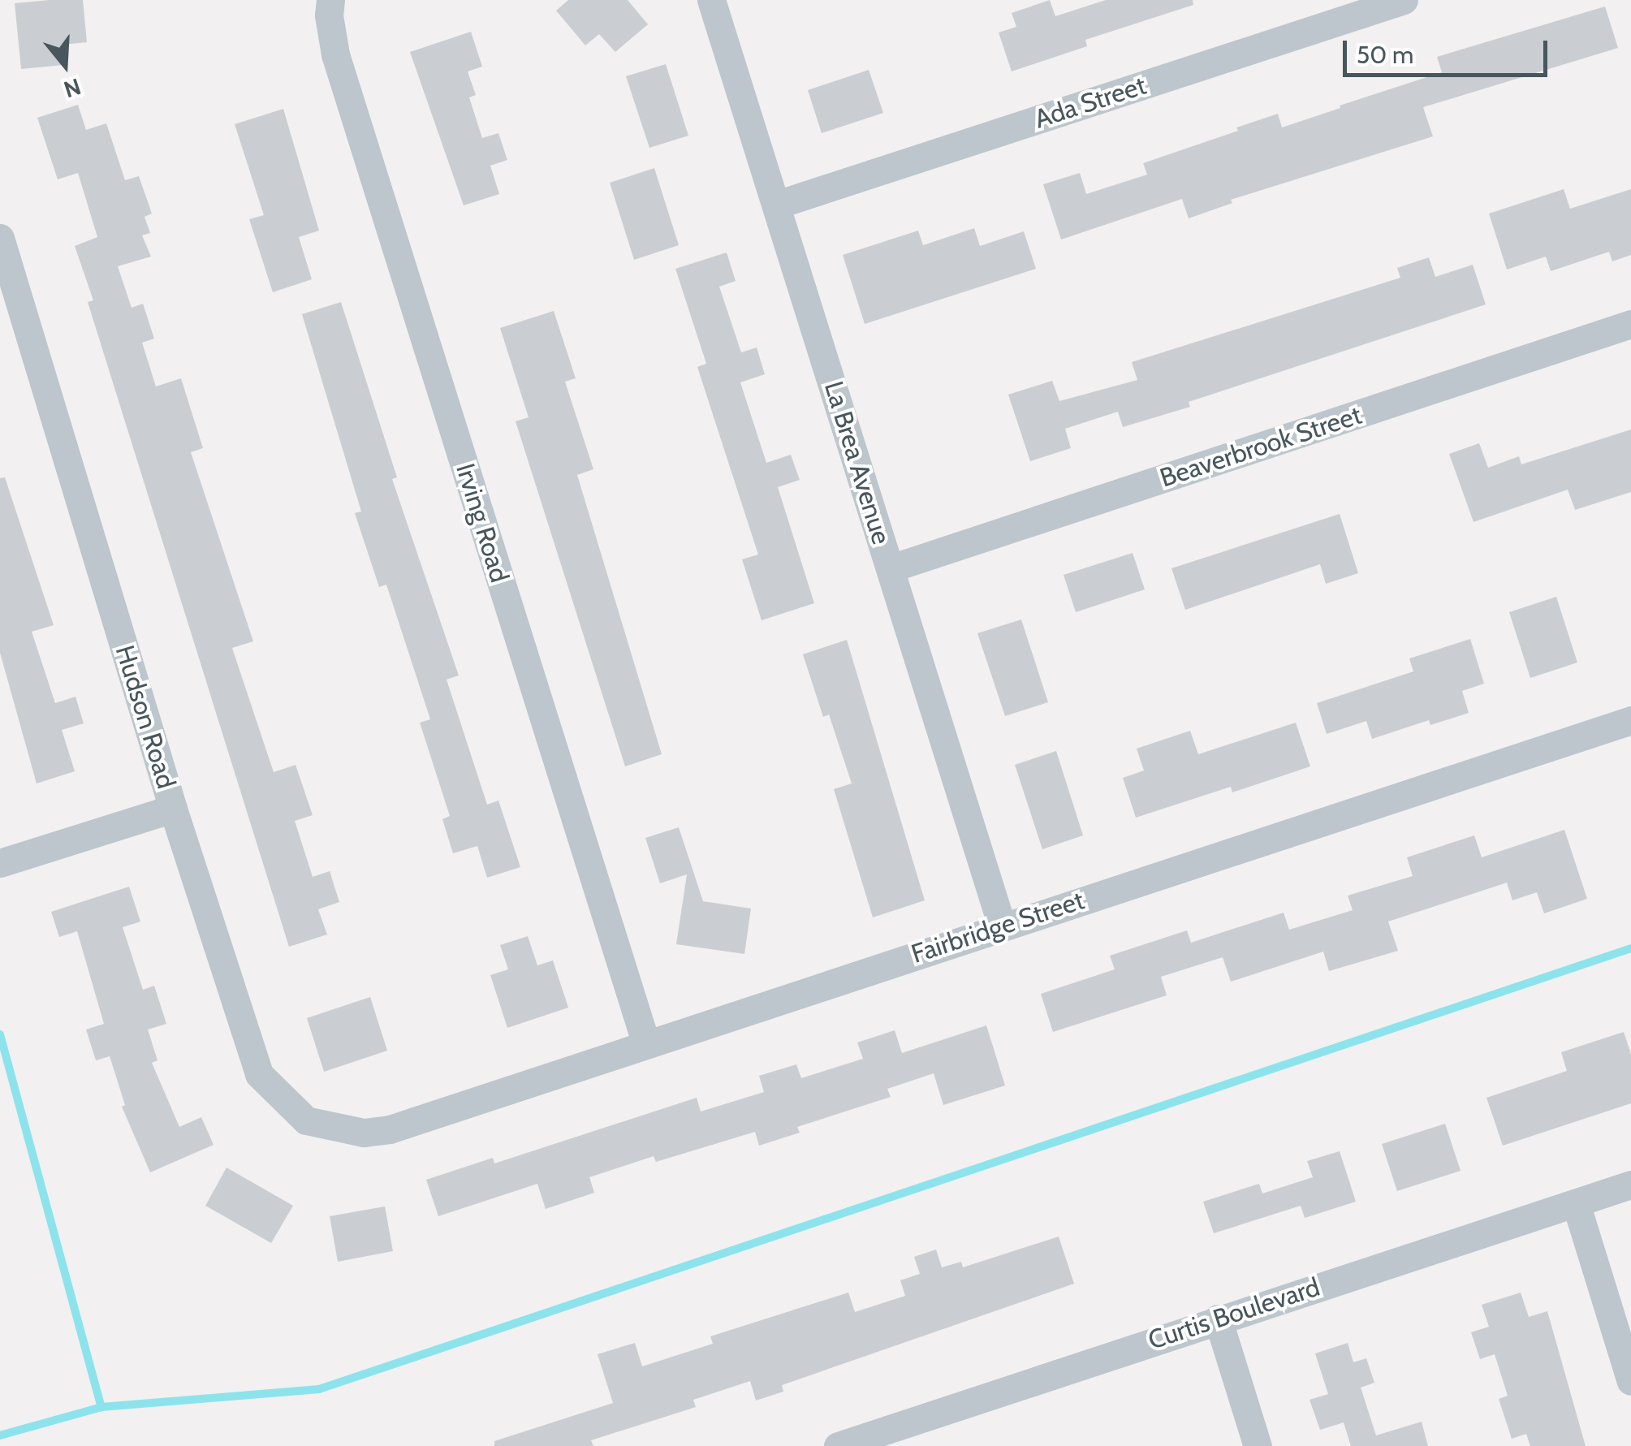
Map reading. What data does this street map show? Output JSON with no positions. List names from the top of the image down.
{
  "streets": {
    "street": [
      "Ada Street",
      "Beaverbrook Street",
      "La Brea Avenue",
      "Irving Road",
      "Hudson Road",
      "Fairbridge Street",
      "Curtis Boulevard"
    ]
  },
  "crossings": [
    ["Ada Street", "La Brea Avenue"],
    ["Beaverbrook Street", "La Brea Avenue"],
    ["La Brea Avenue", "Fairbridge Street"],
    ["Irving Road", "Fairbridge Street"],
    ["Hudson Road", "Fairbridge Street"]
  ],
  "scale_bar": "50 m",
  "north": "bottom"
}
